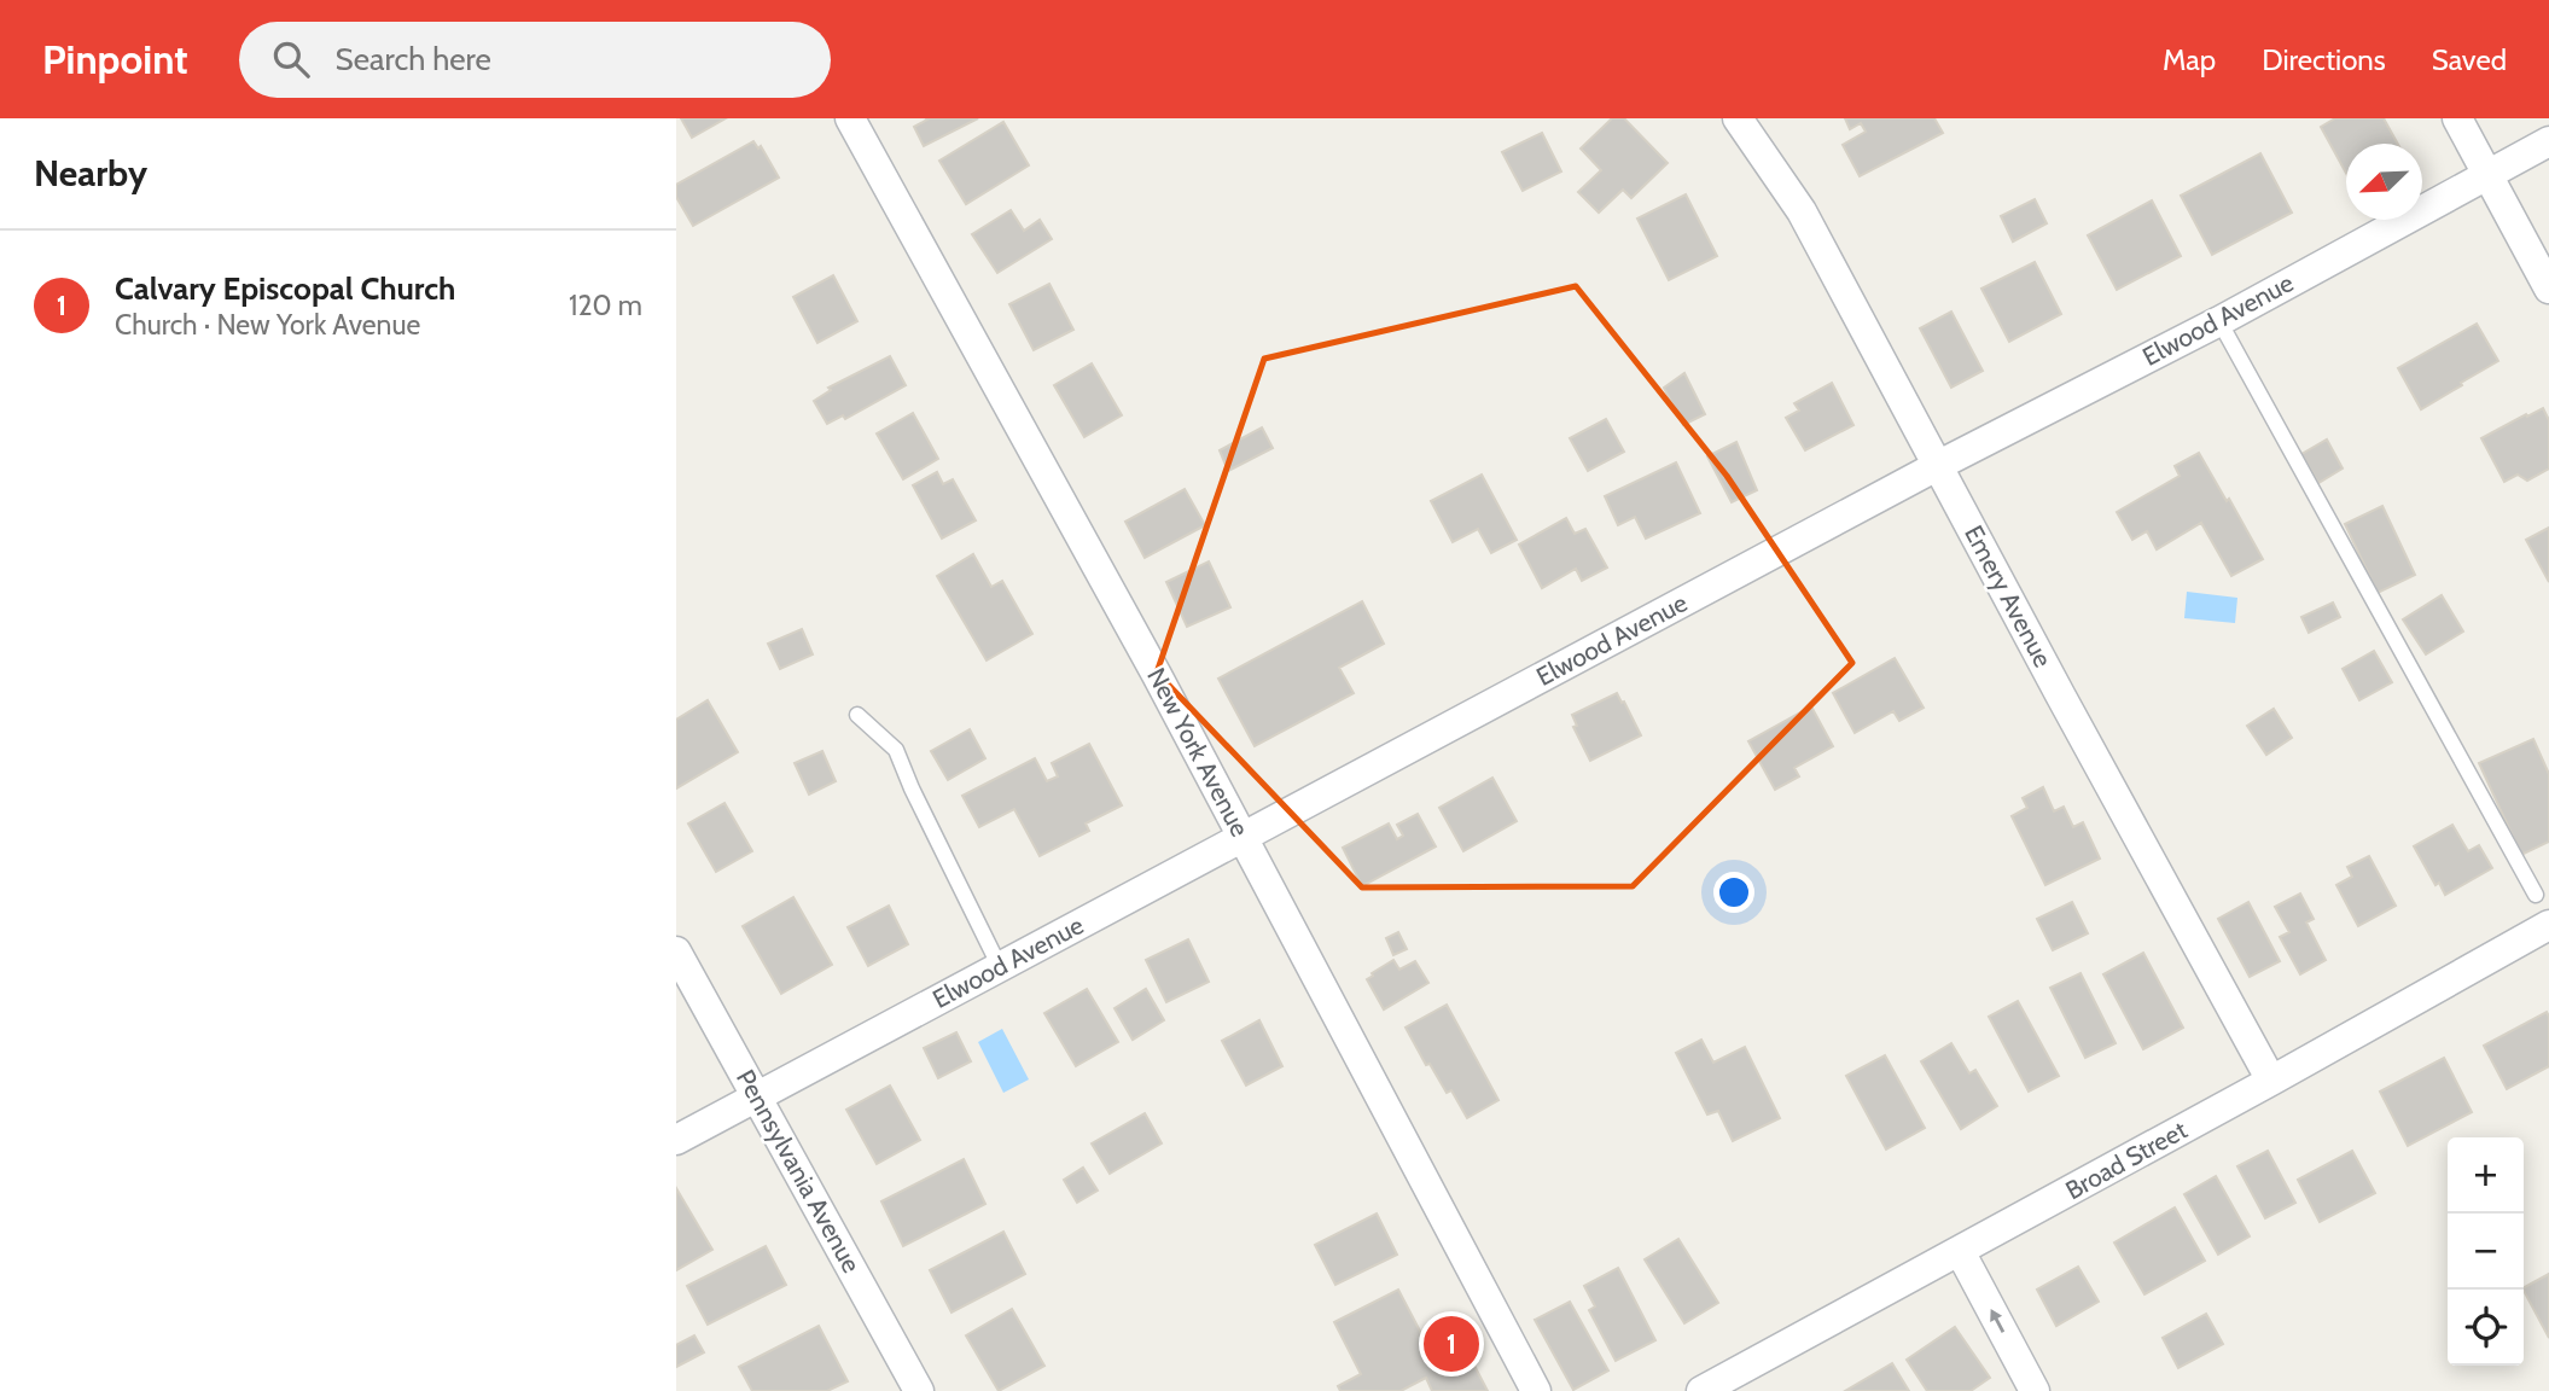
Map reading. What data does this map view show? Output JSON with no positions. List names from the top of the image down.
{
  "streets": {
    "street": [
      "Elwood Avenue",
      "Emery Avenue",
      "New York Avenue",
      "Broad Street",
      "Pennsylvania Avenue"
    ]
  },
  "crossings": [
    ["Elwood Avenue", "Emery Avenue"],
    ["Elwood Avenue", "New York Avenue"],
    ["Elwood Avenue", "Pennsylvania Avenue"],
    ["Emery Avenue", "Broad Street"]
  ],
  "north": "bottom left",
  "page": {
    "header": "Pinpoint",
    "search": "Search here",
    "nav": ["Map", "Directions", "Saved"],
    "heading": "Nearby",
    "list": [
      {
        "mark": "1",
        "name": "Calvary Episcopal Church",
        "note": "Church · New York Avenue",
        "value": "120 m"
      }
    ],
    "map_buttons": ["+", "−"],
    "pins": "1"
  }
}
